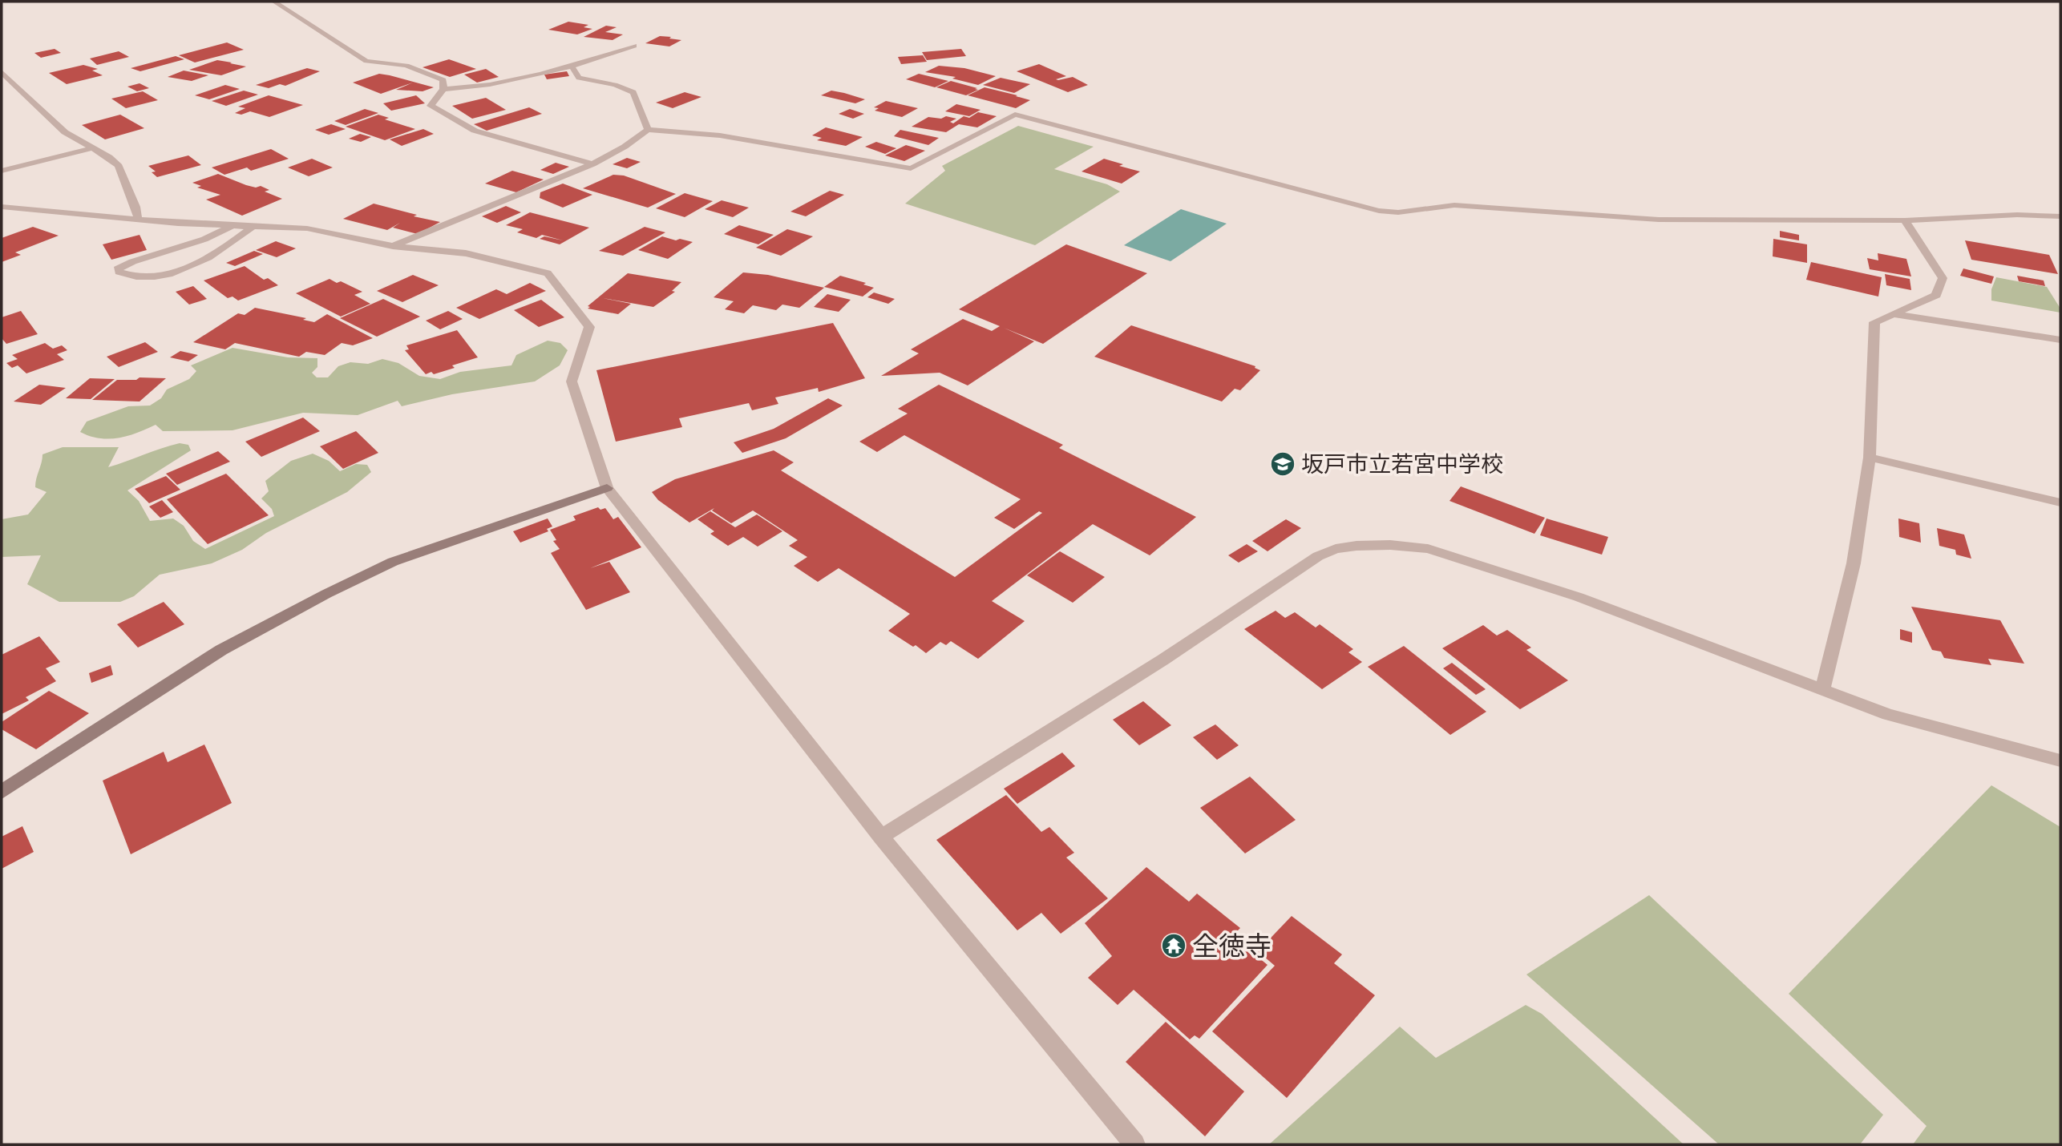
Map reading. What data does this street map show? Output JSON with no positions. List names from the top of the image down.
{
  "places": {
    "school or university": ["坂戸市立若宮中学校"],
    "temple": ["全徳寺"]
  }
}
